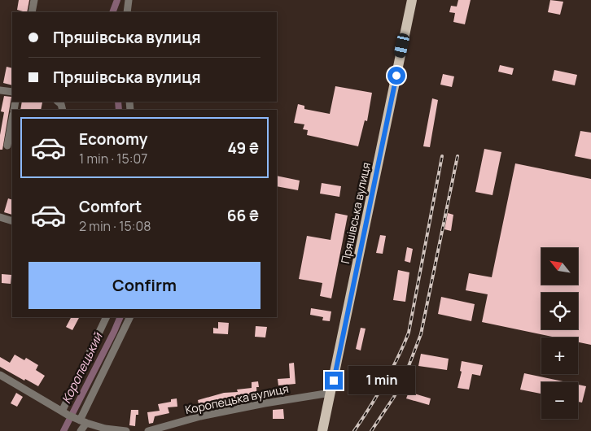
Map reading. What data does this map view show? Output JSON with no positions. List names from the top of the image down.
{
  "streets": {
    "main road": ["Пряшівська вулиця"],
    "street": ["Коропецька вулиця"]
  },
  "crossings": [
    ["Пряшівська вулиця", "Коропецька вулиця"]
  ],
  "water": ["Коропецький"],
  "north": "top left",
  "page": {
    "banner": ["Пряшівська вулиця", "Пряшівська вулиця"],
    "list": [
      {
        "name": "Economy",
        "note": "1 min · 15:07",
        "value": "49 ₴"
      },
      {
        "name": "Comfort",
        "note": "2 min · 15:08",
        "value": "66 ₴"
      }
    ],
    "map_buttons": ["+", "−"],
    "buttons": "Confirm",
    "bubble": "1 min"
  }
}
